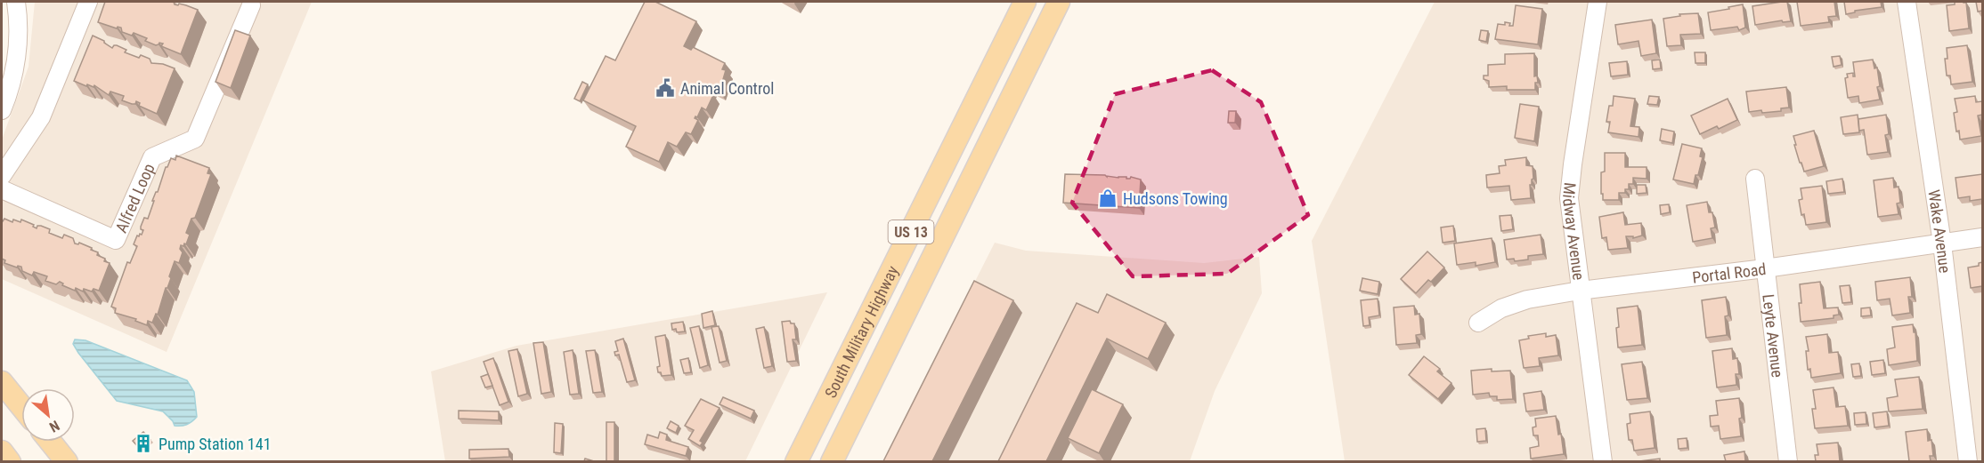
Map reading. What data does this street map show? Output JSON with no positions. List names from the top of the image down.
{
  "streets": {
    "main road": ["US 13", "South Military Highway"],
    "street": [
      "Alfred Loop",
      "Midway Avenue",
      "Wake Avenue",
      "Portal Road",
      "Leyte Avenue"
    ]
  },
  "crossings": [
    ["Midway Avenue", "Portal Road"],
    ["Wake Avenue", "Portal Road"],
    ["Portal Road", "Leyte Avenue"]
  ],
  "places": {
    "public building": ["Animal Control"],
    "shop": ["Hudsons Towing"],
    "building": ["Pump Station 141"]
  },
  "north": "bottom right"
}
